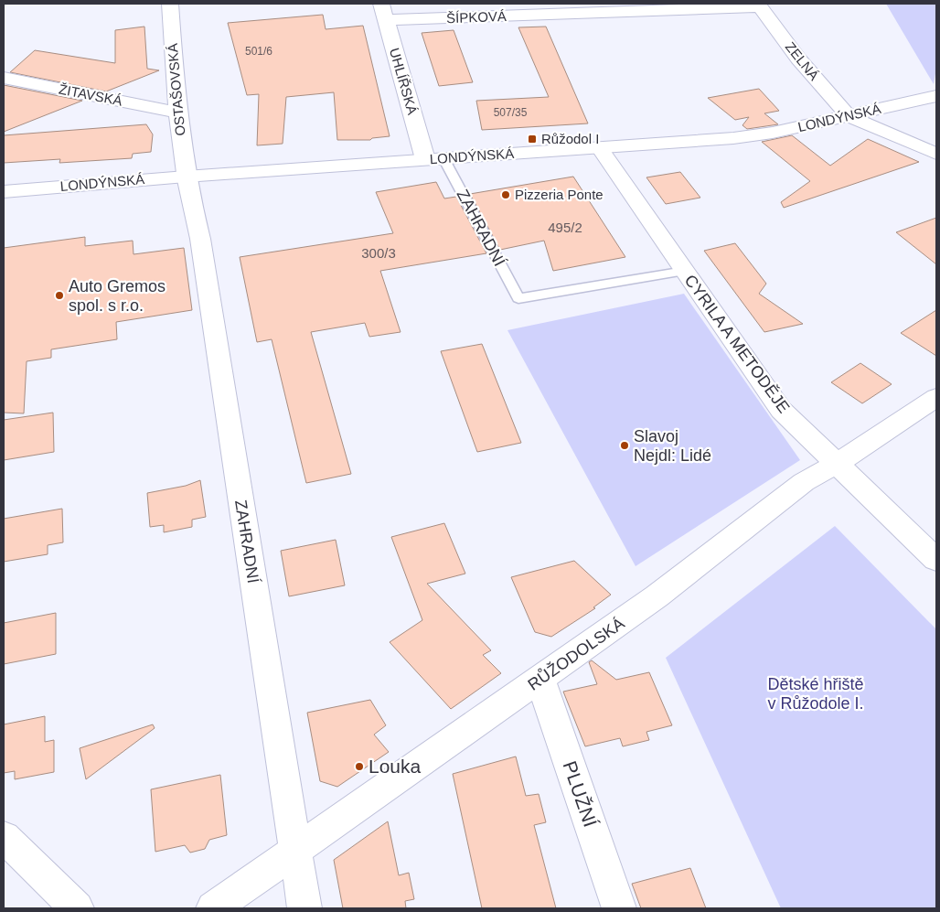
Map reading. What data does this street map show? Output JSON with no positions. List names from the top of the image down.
{
  "streets": {
    "street": [
      "ŠÍPKOVÁ",
      "ZELNÁ",
      "UHLÍŘSKÁ",
      "OSTAŠOVSKÁ",
      "ŽITAVSKÁ",
      "LONDÝNSKÁ",
      "ZAHRADNÍ",
      "CYRILA A METODĚJE",
      "RŮŽODOLSKÁ",
      "PLUŽNÍ"
    ]
  },
  "crossings": [
    ["ŠÍPKOVÁ", "ZELNÁ"],
    ["ŠÍPKOVÁ", "UHLÍŘSKÁ"],
    ["ZELNÁ", "LONDÝNSKÁ"],
    ["UHLÍŘSKÁ", "LONDÝNSKÁ"],
    ["UHLÍŘSKÁ", "ZAHRADNÍ"],
    ["OSTAŠOVSKÁ", "ŽITAVSKÁ"],
    ["OSTAŠOVSKÁ", "LONDÝNSKÁ"],
    ["OSTAŠOVSKÁ", "ZAHRADNÍ"],
    ["LONDÝNSKÁ", "ZAHRADNÍ"],
    ["LONDÝNSKÁ", "CYRILA A METODĚJE"],
    ["ZAHRADNÍ", "CYRILA A METODĚJE"],
    ["ZAHRADNÍ", "RŮŽODOLSKÁ"],
    ["CYRILA A METODĚJE", "RŮŽODOLSKÁ"],
    ["RŮŽODOLSKÁ", "PLUŽNÍ"]
  ],
  "parks": ["Dětské hřiště v Růžodole I."],
  "places": {
    "transit": ["Růžodol I"],
    "other": [
      "Pizzeria Ponte",
      "Auto Gremos spol. s r.o.",
      "Slavoj Nejdl: Lidé",
      "Louka"
    ]
  },
  "house_numbers": [
    "501/6",
    "507/35",
    "495/2",
    "300/3"
  ]
}
